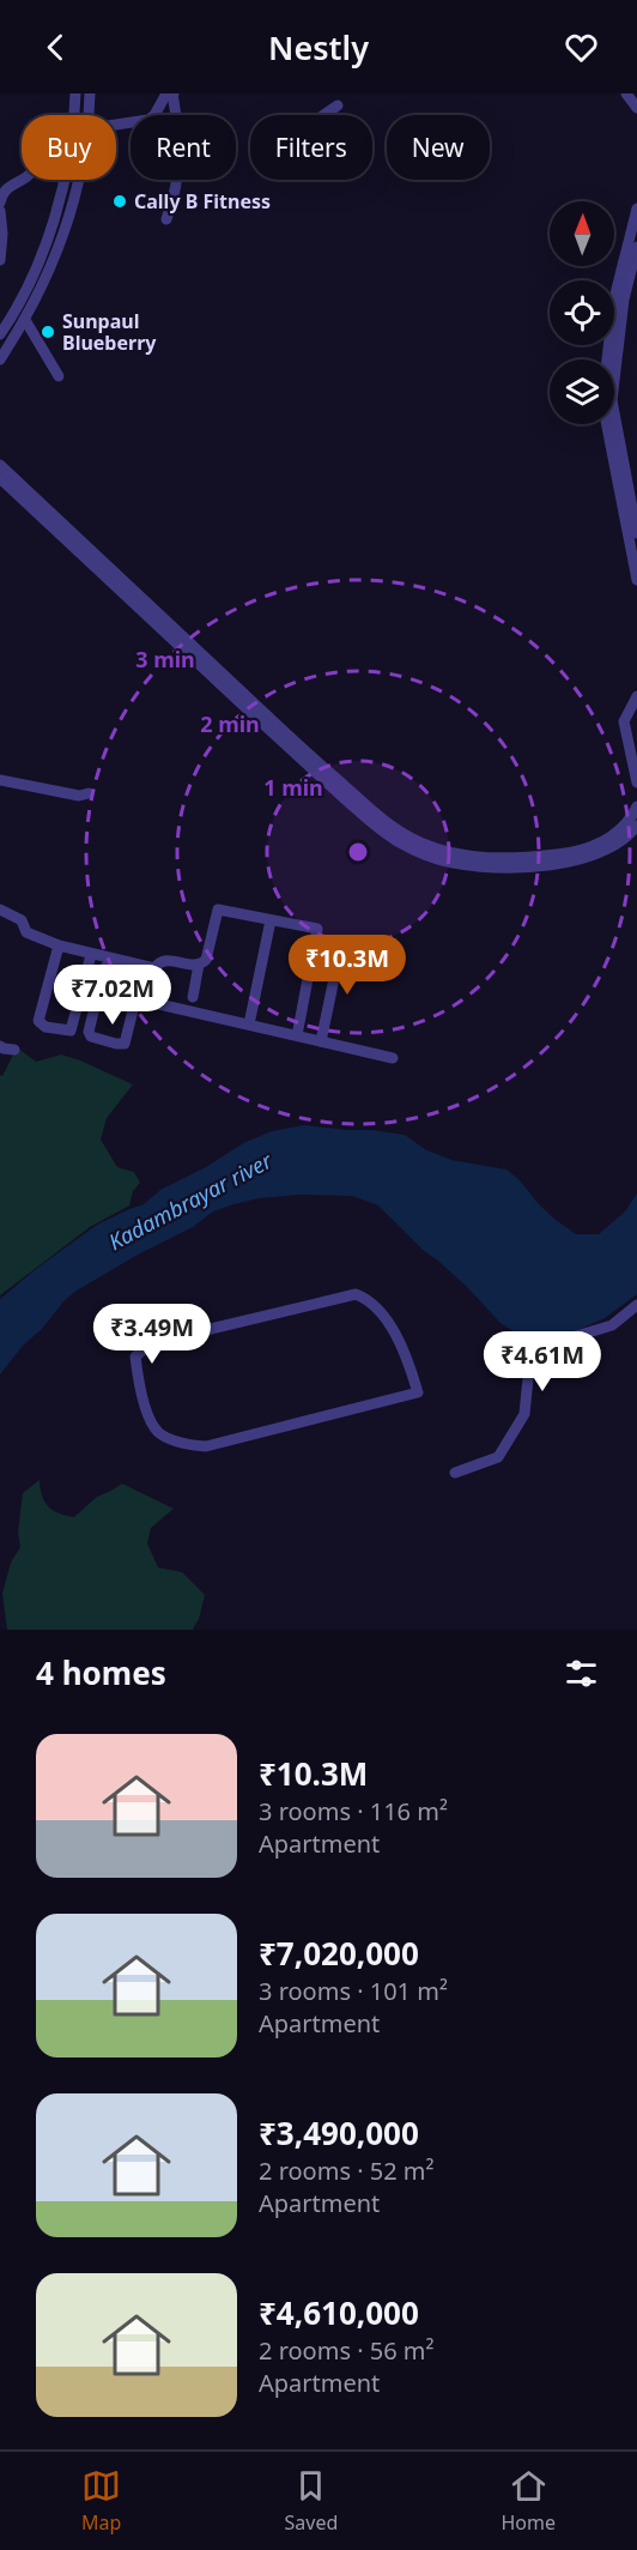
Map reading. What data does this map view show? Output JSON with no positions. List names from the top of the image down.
{
  "water": ["Kadambrayar river"],
  "places": ["Cally B Fitness", "Sunpaul Blueberry"],
  "north": "top",
  "page": {
    "header": "Nestly",
    "chip": [
      "Buy",
      "Rent",
      "Filters",
      "New"
    ],
    "price": [
      "₹10.3M",
      "₹7.02M",
      "₹3.49M",
      "₹4.61M"
    ],
    "heading": "4 homes",
    "list": [
      {
        "name": "₹10.3M",
        "note": "3 rooms · 116 m² · Apartment"
      },
      {
        "name": "₹7,020,000",
        "note": "3 rooms · 101 m² · Apartment"
      },
      {
        "name": "₹3,490,000",
        "note": "2 rooms · 52 m² · Apartment"
      },
      {
        "name": "₹4,610,000",
        "note": "2 rooms · 56 m² · Apartment"
      }
    ],
    "tabs": ["Map", "Saved", "Home"]
  },
  "rings": ["3 min", "2 min", "1 min"]
}
